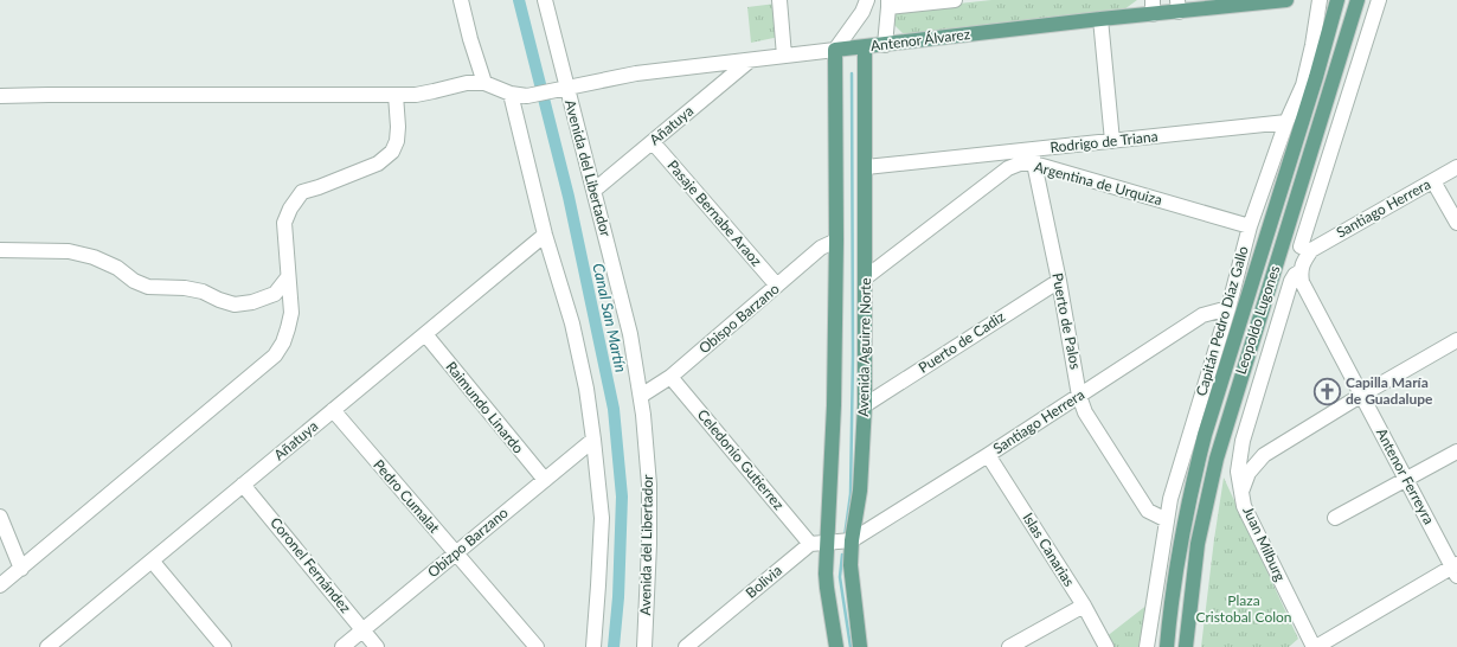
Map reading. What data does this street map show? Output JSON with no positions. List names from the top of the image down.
{
  "streets": {
    "main road": ["Antenor Álvarez", "Leopoldo Lugones", "Avenida Aguirre Norte"],
    "street": [
      "Añatuya",
      "Rodrigo de Triana",
      "Avenida del Libertador",
      "Argentina de Urquiza",
      "Santiago Herrera",
      "Pasaje Bernabe Araoz",
      "Obispo Barzano",
      "Puerto de Palos",
      "Capitán Pedro Díaz Gallo",
      "Puerto de Cadiz",
      "Raimundo Linardo",
      "Celedonio Gutierrez",
      "Antenor Ferreyra",
      "Pedro Cumalat",
      "Obizpo Barzano",
      "Juan Milburg",
      "Islas Canarias",
      "Coronel Fernández",
      "Bolivia"
    ]
  },
  "crossings": [
    ["Antenor Álvarez", "Añatuya"],
    ["Antenor Álvarez", "Avenida del Libertador"],
    ["Antenor Álvarez", "Avenida Aguirre Norte"],
    ["Añatuya", "Avenida del Libertador"],
    ["Añatuya", "Pasaje Bernabe Araoz"],
    ["Añatuya", "Raimundo Linardo"],
    ["Añatuya", "Pedro Cumalat"],
    ["Añatuya", "Coronel Fernández"],
    ["Rodrigo de Triana", "Puerto de Palos"],
    ["Rodrigo de Triana", "Capitán Pedro Díaz Gallo"],
    ["Rodrigo de Triana", "Avenida Aguirre Norte"],
    ["Avenida del Libertador", "Obispo Barzano"],
    ["Argentina de Urquiza", "Puerto de Palos"],
    ["Argentina de Urquiza", "Capitán Pedro Díaz Gallo"],
    ["Argentina de Urquiza", "Avenida Aguirre Norte"],
    ["Santiago Herrera", "Puerto de Palos"],
    ["Santiago Herrera", "Capitán Pedro Díaz Gallo"],
    ["Santiago Herrera", "Avenida Aguirre Norte"],
    ["Santiago Herrera", "Islas Canarias"],
    ["Pasaje Bernabe Araoz", "Obispo Barzano"],
    ["Obispo Barzano", "Avenida Aguirre Norte"],
    ["Obispo Barzano", "Celedonio Gutierrez"],
    ["Puerto de Palos", "Capitán Pedro Díaz Gallo"],
    ["Puerto de Palos", "Puerto de Cadiz"],
    ["Puerto de Cadiz", "Avenida Aguirre Norte"],
    ["Raimundo Linardo", "Obizpo Barzano"],
    ["Celedonio Gutierrez", "Bolivia"],
    ["Antenor Ferreyra", "Juan Milburg"],
    ["Pedro Cumalat", "Obizpo Barzano"],
    ["Obizpo Barzano", "Coronel Fernández"]
  ],
  "water": ["Canal San Martín"],
  "parks": ["Plaza Cristobal Colon"],
  "places": {
    "church": ["Capilla María de Guadalupe"]
  }
}
